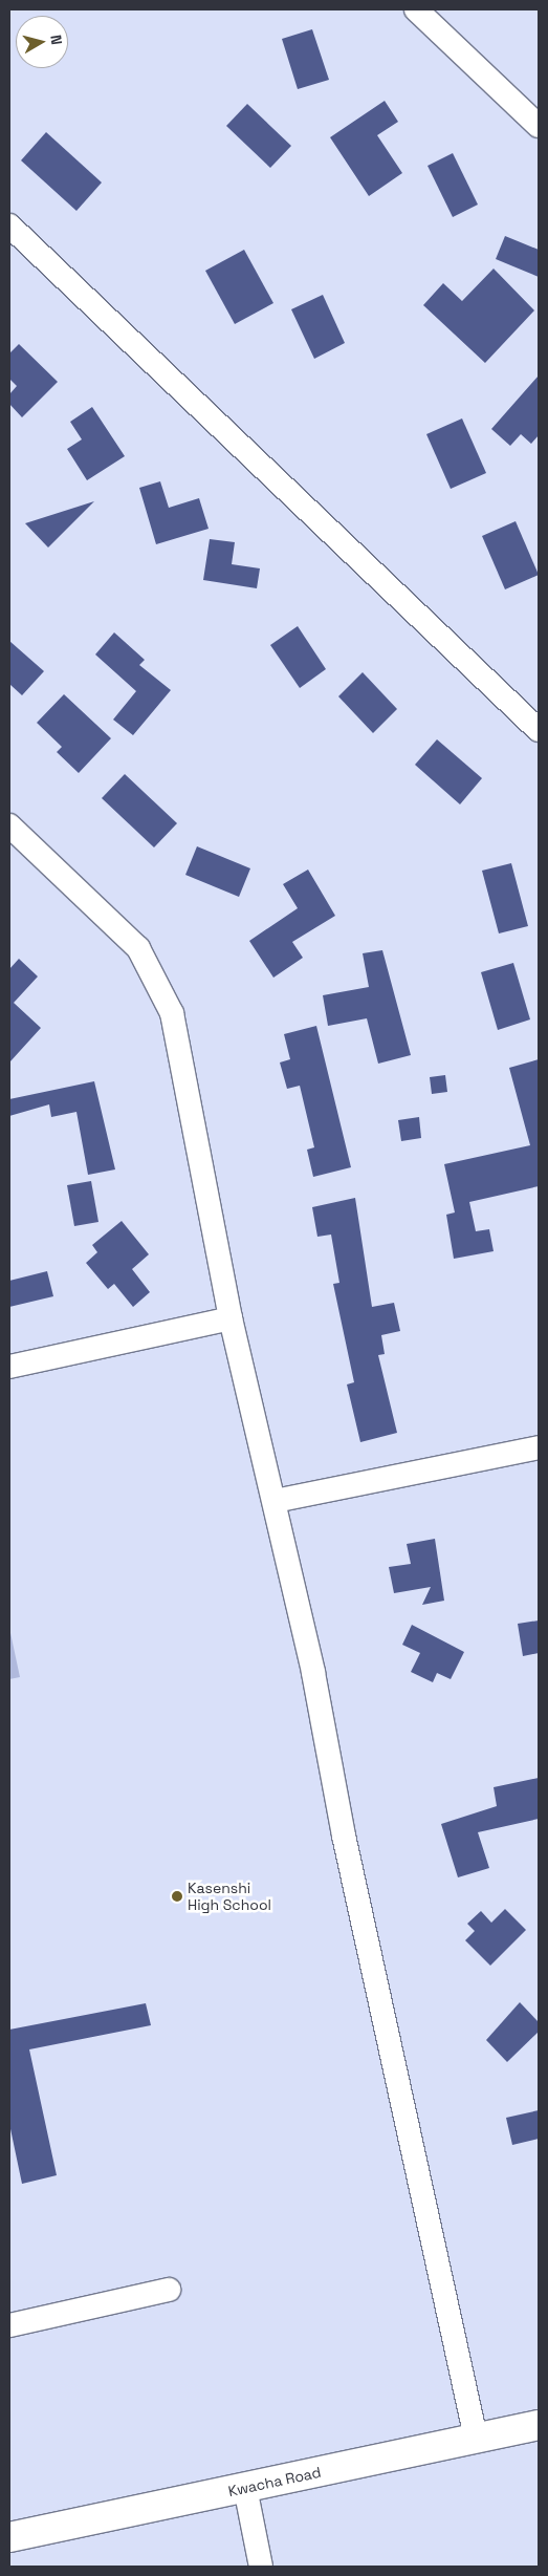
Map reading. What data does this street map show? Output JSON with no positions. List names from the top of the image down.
{
  "streets": {
    "main road": ["Kwacha Road"]
  },
  "places": ["Kasenshi High School"],
  "north": "right"
}
